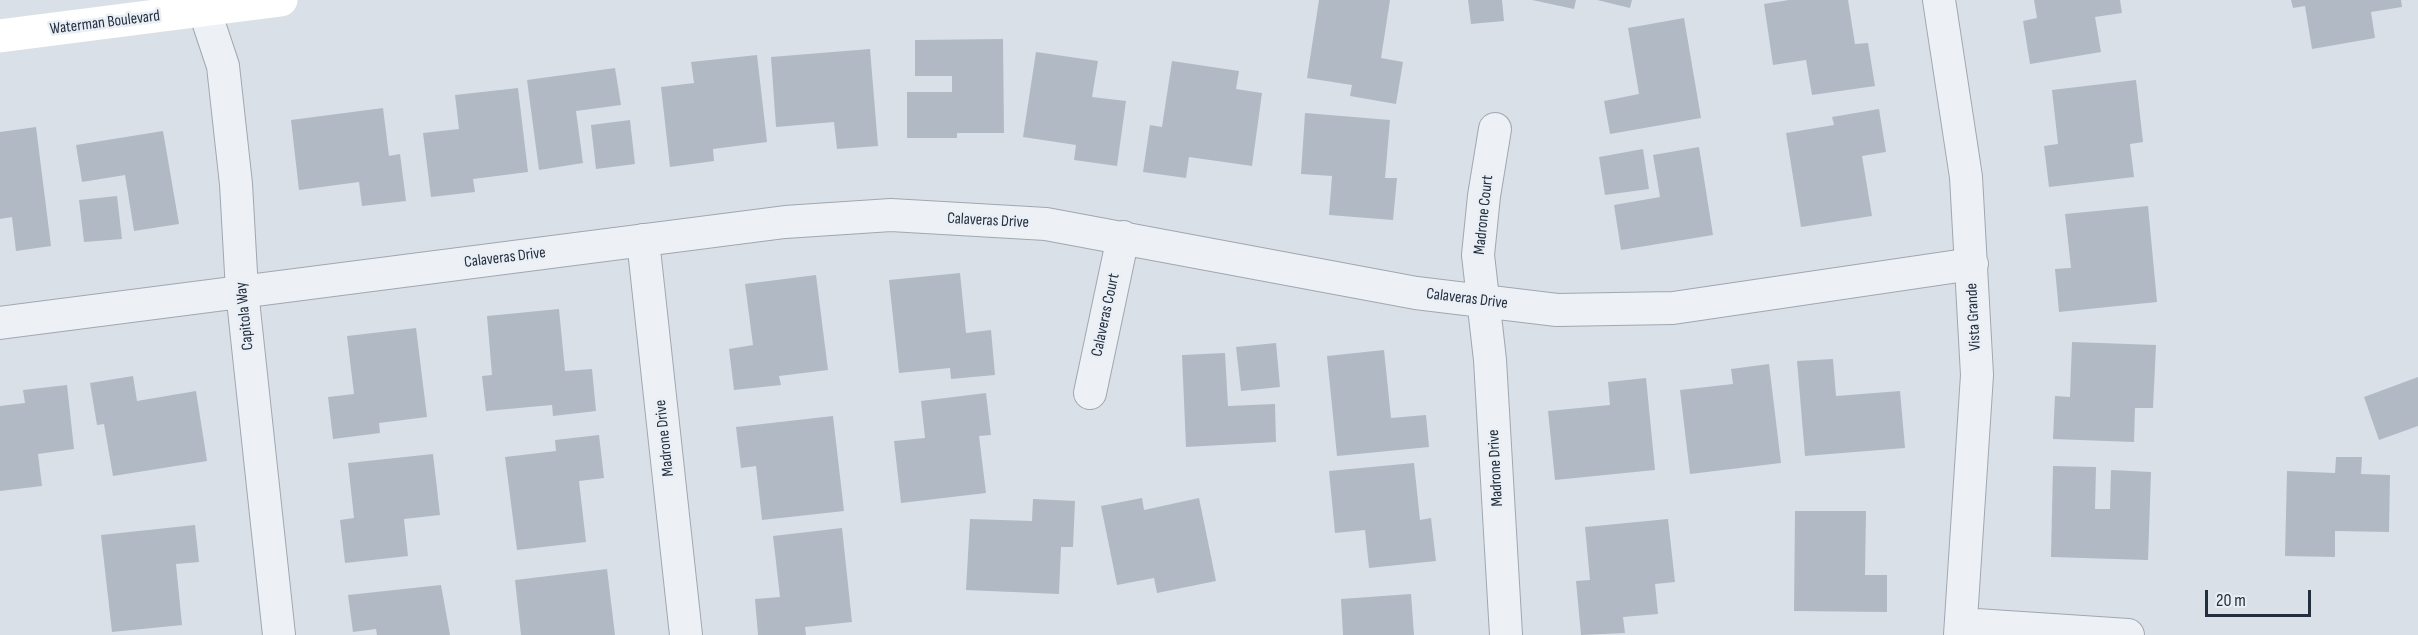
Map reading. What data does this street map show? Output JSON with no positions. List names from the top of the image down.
{
  "streets": {
    "main road": ["Waterman Boulevard"],
    "street": [
      "Madrone Court",
      "Calaveras Drive",
      "Calaveras Court",
      "Capitola Way",
      "Vista Grande",
      "Madrone Drive"
    ]
  },
  "crossings": [
    ["Waterman Boulevard", "Capitola Way"],
    ["Madrone Court", "Calaveras Drive"],
    ["Madrone Court", "Madrone Drive"],
    ["Calaveras Drive", "Calaveras Court"],
    ["Calaveras Drive", "Capitola Way"],
    ["Calaveras Drive", "Vista Grande"],
    ["Calaveras Drive", "Madrone Drive"]
  ],
  "scale_bar": "20 m"
}
